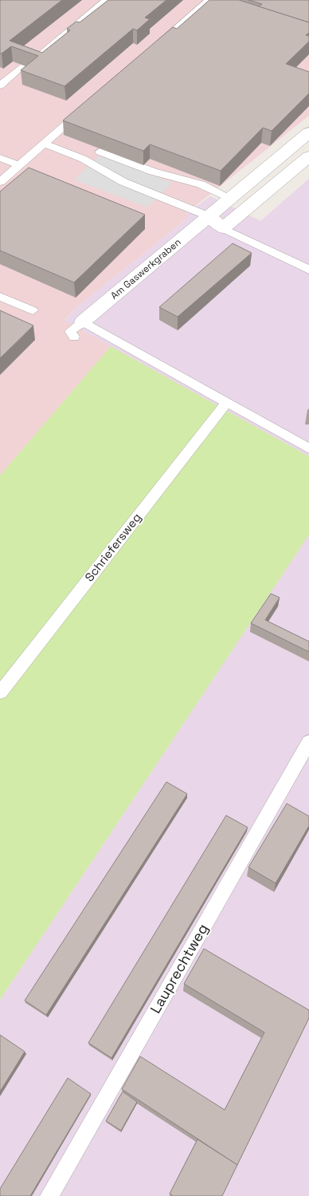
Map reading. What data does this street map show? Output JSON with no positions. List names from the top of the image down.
{
  "streets": {
    "street": ["Am Gaswerkgraben"],
    "lane": ["Schriefersweg", "Lauprechtweg"]
  }
}
